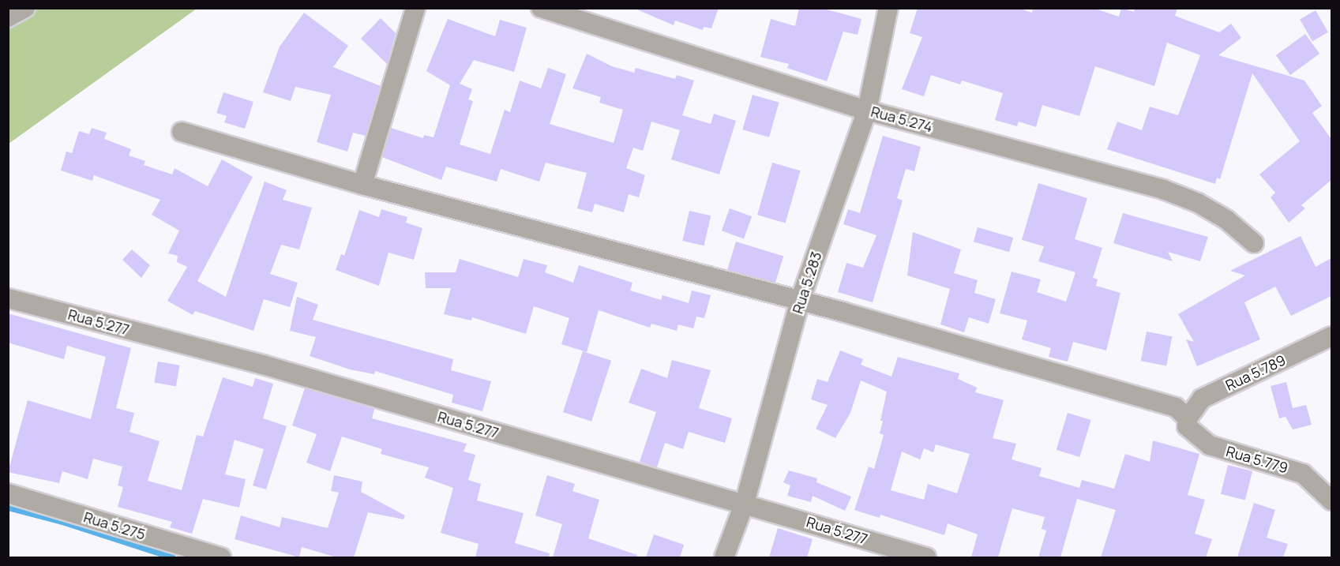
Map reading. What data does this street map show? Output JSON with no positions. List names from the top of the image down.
{
  "streets": {
    "street": [
      "Rua 5.274",
      "Rua 5.283",
      "Rua 5.277",
      "Rua 5.789",
      "Rua 5.779",
      "Rua 5.275"
    ]
  },
  "crossings": [
    ["Rua 5.274", "Rua 5.283"],
    ["Rua 5.283", "Rua 5.277"],
    ["Rua 5.789", "Rua 5.779"]
  ]
}
